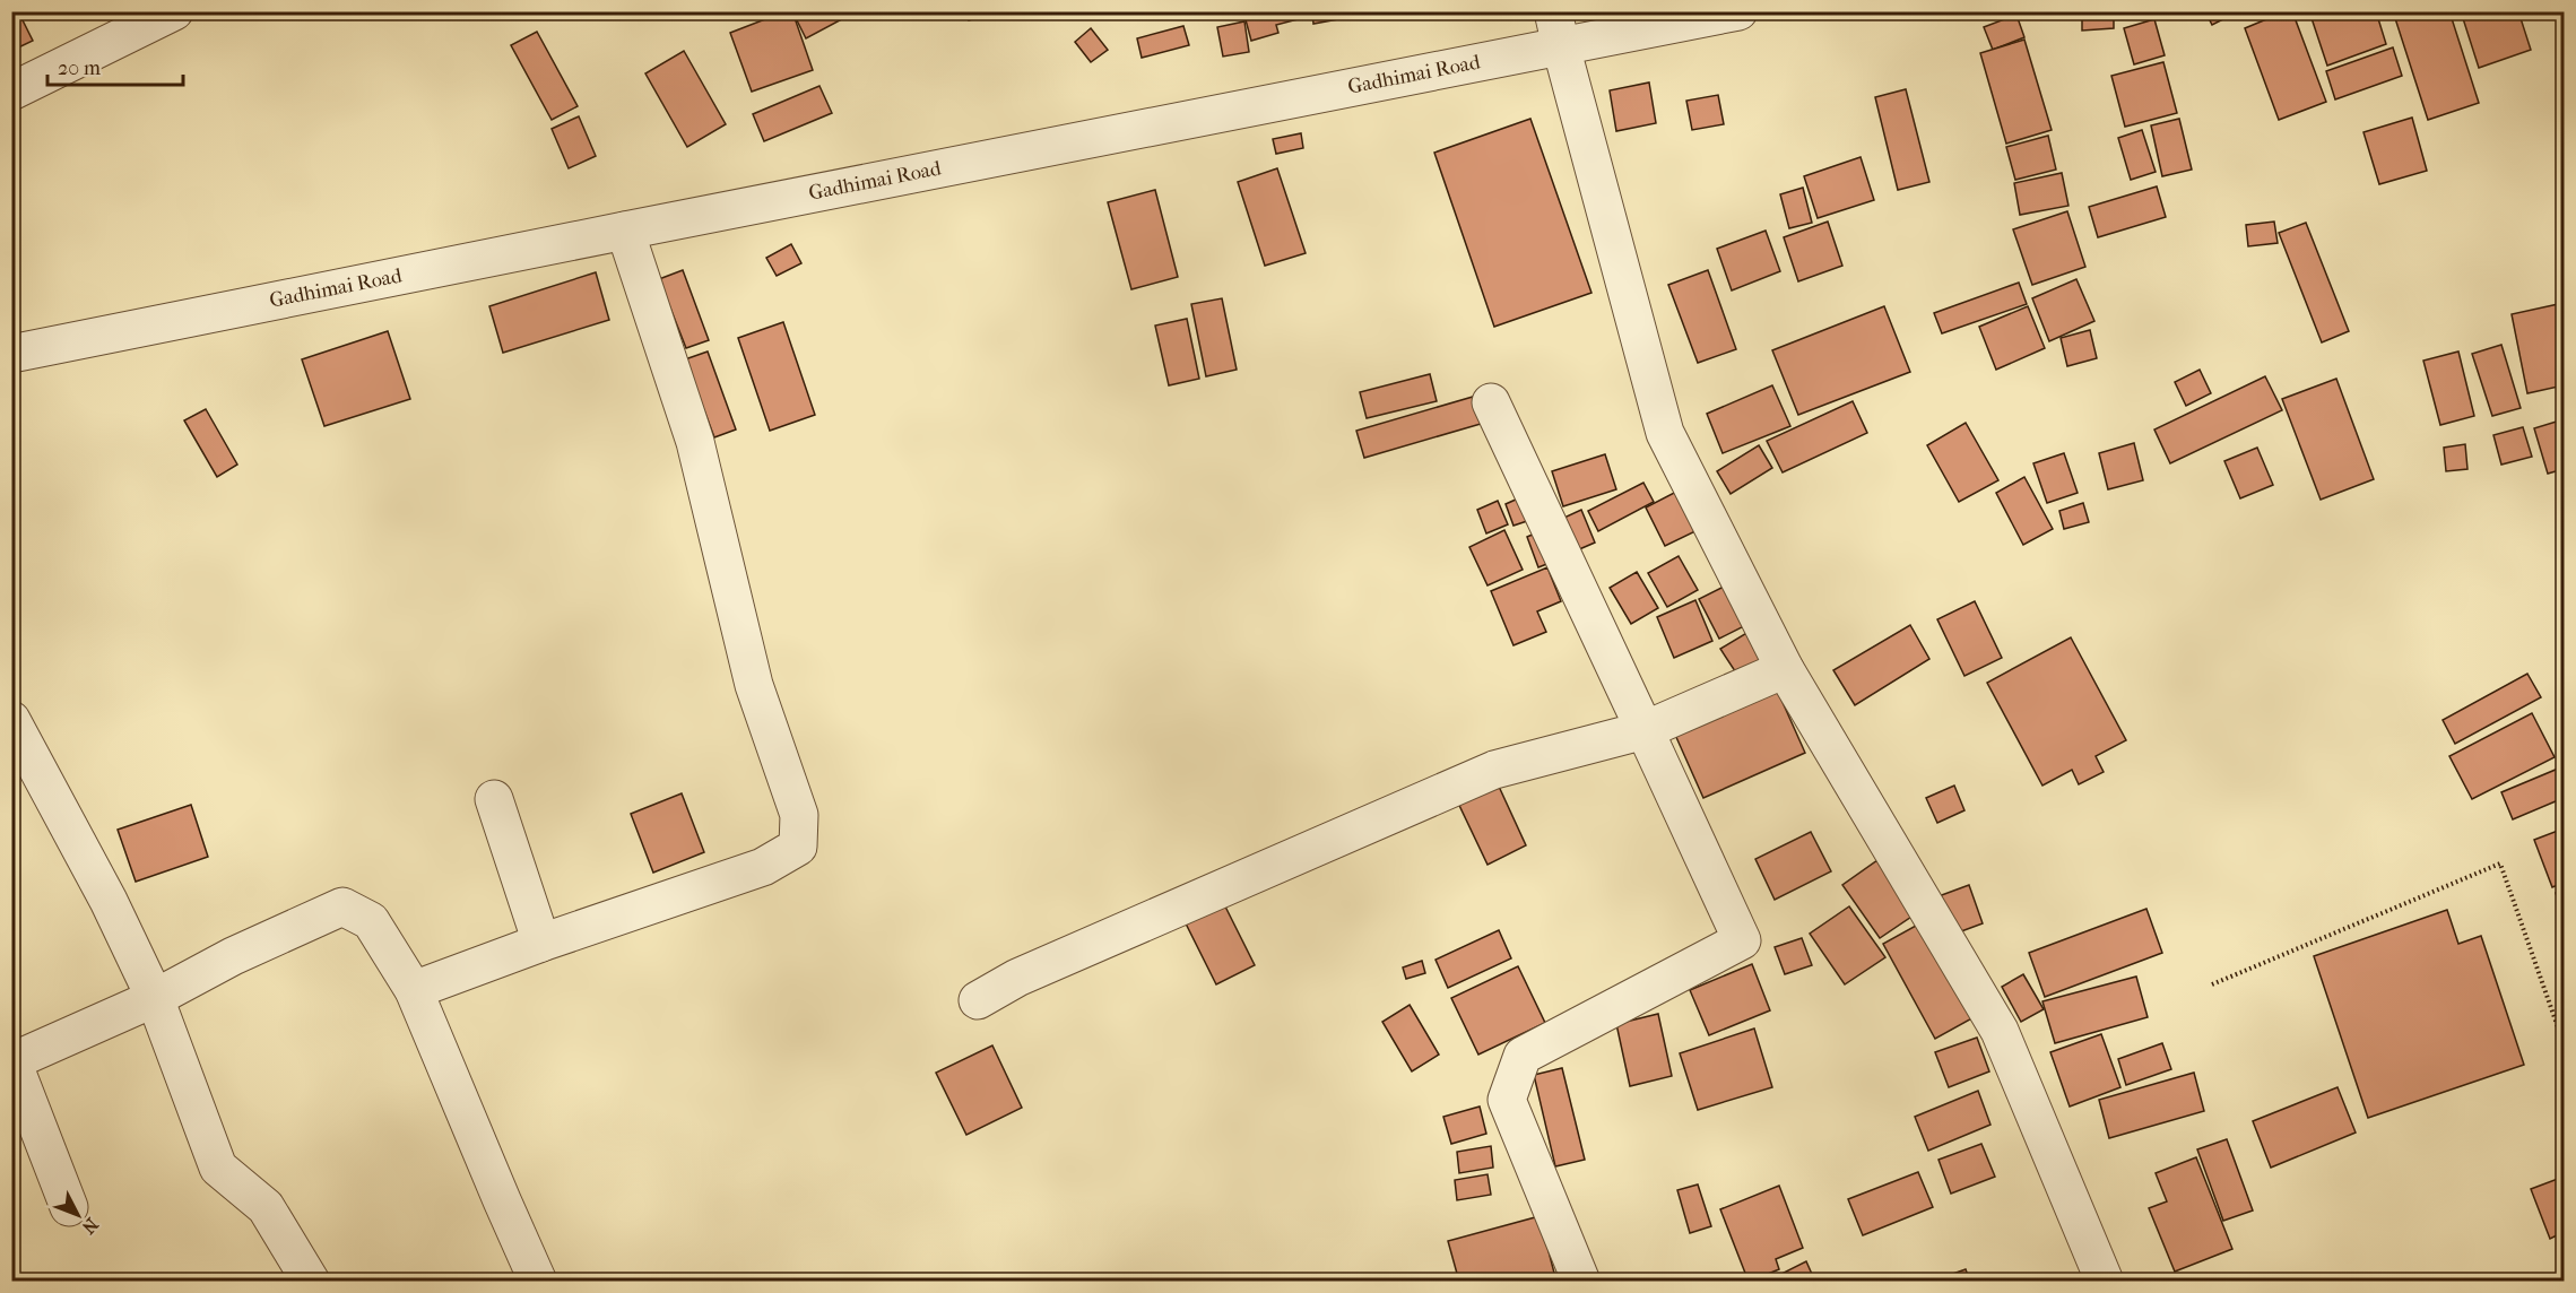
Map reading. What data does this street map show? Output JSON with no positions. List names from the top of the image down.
{
  "streets": {
    "street": ["Gadhimai Road"]
  },
  "scale_bar": "20 m",
  "north": "bottom right"
}
